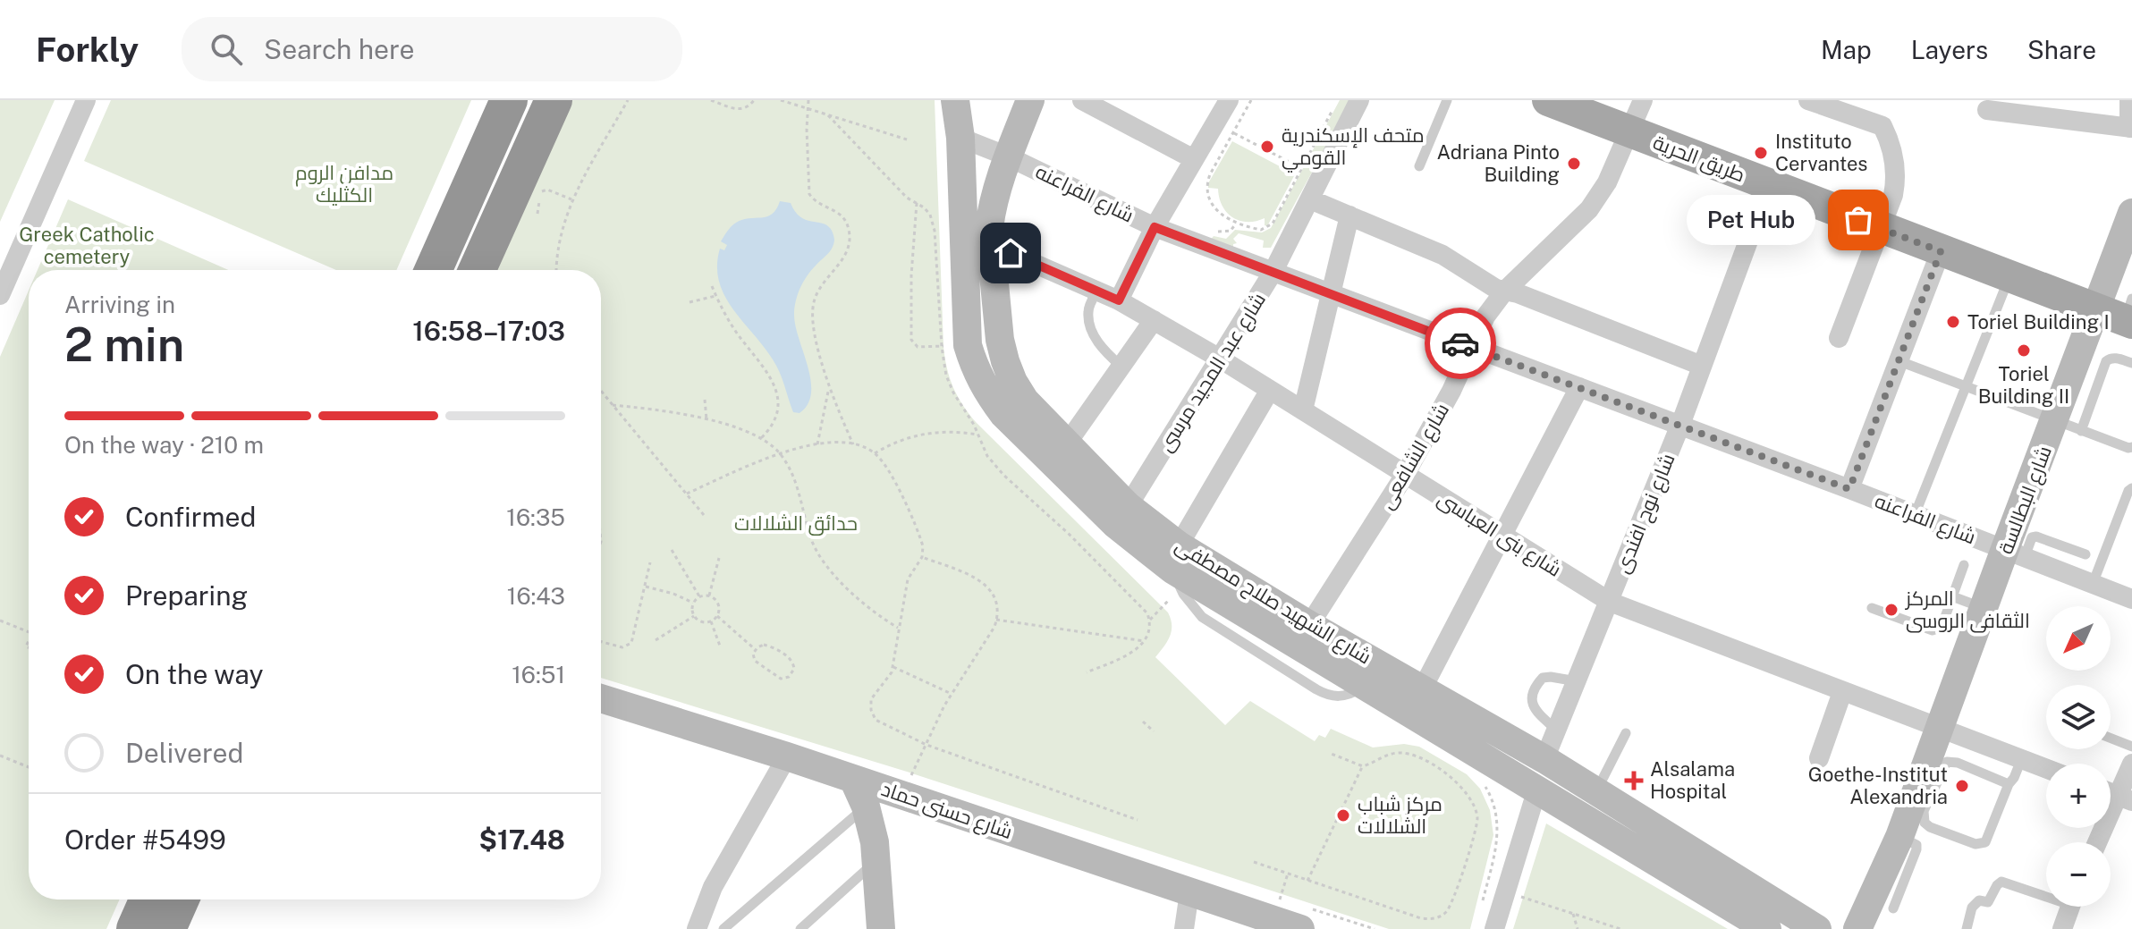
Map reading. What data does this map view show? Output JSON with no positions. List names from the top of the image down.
{
  "streets": {
    "main road": [
      "طريق الحرية",
      "شارع البطالسة",
      "شارع الشهيد صلاح مصطفى",
      "شارع حسنى حماد"
    ],
    "street": [
      "شارع الفراعنه",
      "شارع عبد المجيد مرسى",
      "شارع الشافعى",
      "شارع نوح افندى",
      "شارع بنى العباسى"
    ]
  },
  "crossings": [
    ["طريق الحرية", "شارع الشافعى"],
    ["طريق الحرية", "شارع البطالسة"],
    ["طريق الحرية", "شارع نوح افندى"],
    ["شارع الفراعنه", "شارع عبد المجيد مرسى"],
    ["شارع الفراعنه", "شارع الشافعى"],
    ["شارع الفراعنه", "شارع البطالسة"],
    ["شارع الفراعنه", "شارع نوح افندى"],
    ["شارع الفراعنه", "شارع الشهيد صلاح مصطفى"],
    ["شارع عبد المجيد مرسى", "شارع بنى العباسى"],
    ["شارع عبد المجيد مرسى", "شارع الشهيد صلاح مصطفى"],
    ["شارع الشافعى", "شارع بنى العباسى"],
    ["شارع الشافعى", "شارع الشهيد صلاح مصطفى"],
    ["شارع البطالسة", "شارع بنى العباسى"],
    ["شارع نوح افندى", "شارع بنى العباسى"],
    ["شارع نوح افندى", "شارع الشهيد صلاح مصطفى"],
    ["شارع بنى العباسى", "شارع الشهيد صلاح مصطفى"]
  ],
  "parks": ["مدافن الروم الكثليك", "Greek Catholic cemetery", "حدائق الشلالات"],
  "places": {
    "other": [
      "متحف الإسكندرية القومي",
      "Instituto Cervantes",
      "Adriana Pinto Building",
      "Pet Hub",
      "Toriel Building I",
      "Toriel Building II",
      "المركز الثقافى الروسى",
      "Goethe-Institut Alexandria",
      "مركز شباب الشلالات"
    ],
    "health": ["Alsalama Hospital"]
  },
  "north": "bottom left",
  "page": {
    "header": "Forkly",
    "search": "Search here",
    "nav": ["Map", "Layers", "Share"],
    "bubble": "Pet Hub",
    "heading": ["2 min", "Arriving in", "16:58–17:03"],
    "panel": ["Order #5499", "$17.48"],
    "bar": "On the way · 210 m",
    "list": [
      ["Confirmed", "16:35"],
      ["Preparing", "16:43"],
      ["On the way", "16:51"],
      "Delivered"
    ],
    "map_buttons": ["+", "−"]
  }
}
